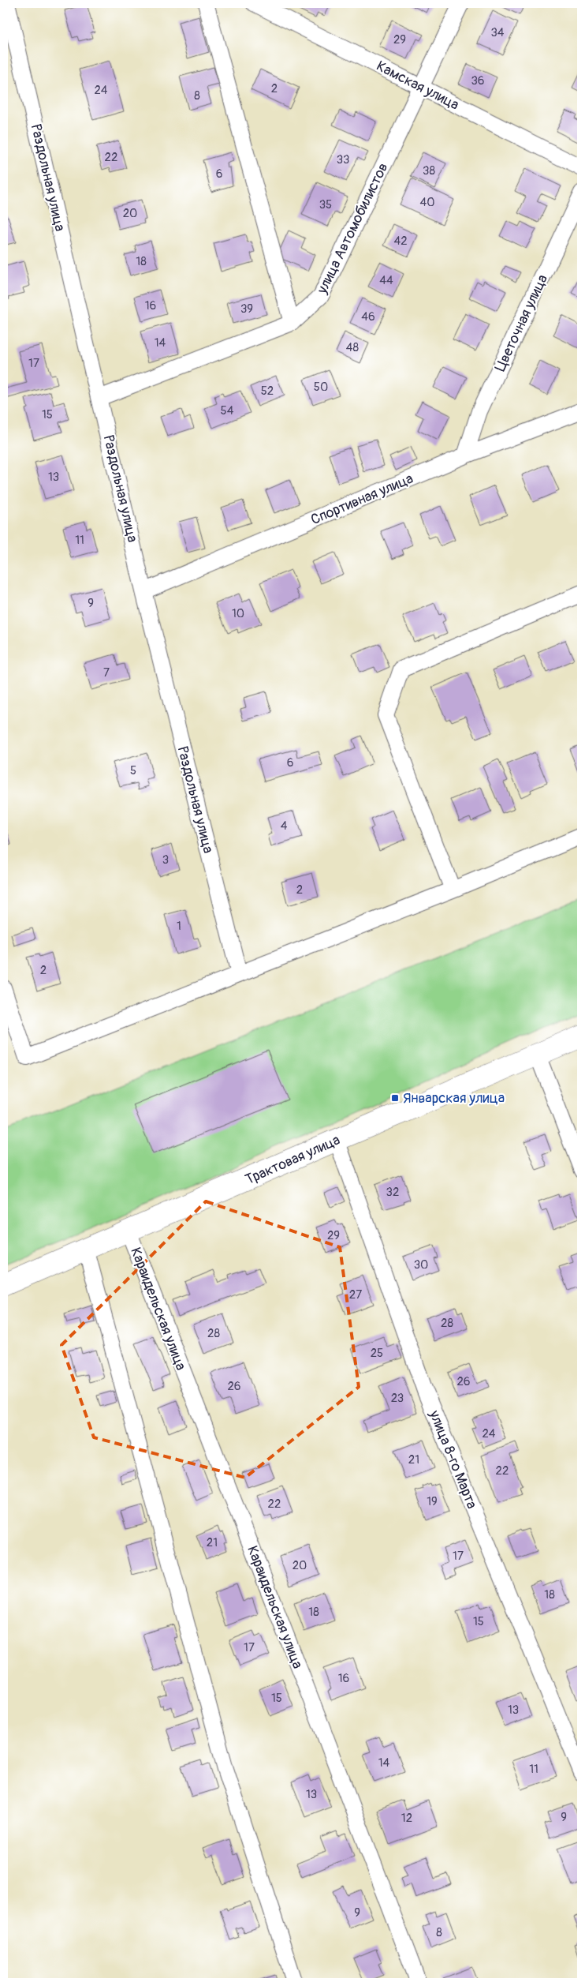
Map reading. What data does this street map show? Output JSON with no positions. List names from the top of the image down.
{
  "streets": {
    "main road": ["Трактовая улица"],
    "street": [
      "Камская улица",
      "Раздольная улица",
      "улица Автомобилистов",
      "Цветочная улица",
      "Спортивная улица",
      "Караидельская улица",
      "улица 8-го Марта"
    ]
  },
  "crossings": [
    ["Камская улица", "улица Автомобилистов"],
    ["Раздольная улица", "улица Автомобилистов"],
    ["Раздольная улица", "Спортивная улица"],
    ["Цветочная улица", "Спортивная улица"],
    ["Трактовая улица", "Караидельская улица"],
    ["Трактовая улица", "улица 8-го Марта"]
  ],
  "places": {
    "transit": ["Январская улица"]
  },
  "house_numbers": [
    "34",
    "29",
    "36",
    "2",
    "24",
    "8",
    "22",
    "33",
    "38",
    "6",
    "40",
    "35",
    "20",
    "42",
    "18",
    "44",
    "16",
    "39",
    "46",
    "14",
    "48",
    "17",
    "50",
    "52",
    "54",
    "15",
    "13",
    "11",
    "9",
    "10",
    "7",
    "6",
    "5",
    "4",
    "3",
    "2",
    "1",
    "2",
    "32",
    "29",
    "30",
    "27",
    "28",
    "28",
    "25",
    "26",
    "26",
    "23",
    "24",
    "21",
    "22",
    "19",
    "22",
    "21",
    "17",
    "20",
    "18",
    "18",
    "15",
    "17",
    "16",
    "15",
    "13",
    "14",
    "11",
    "13",
    "9",
    "12",
    "9",
    "8"
  ]
}
